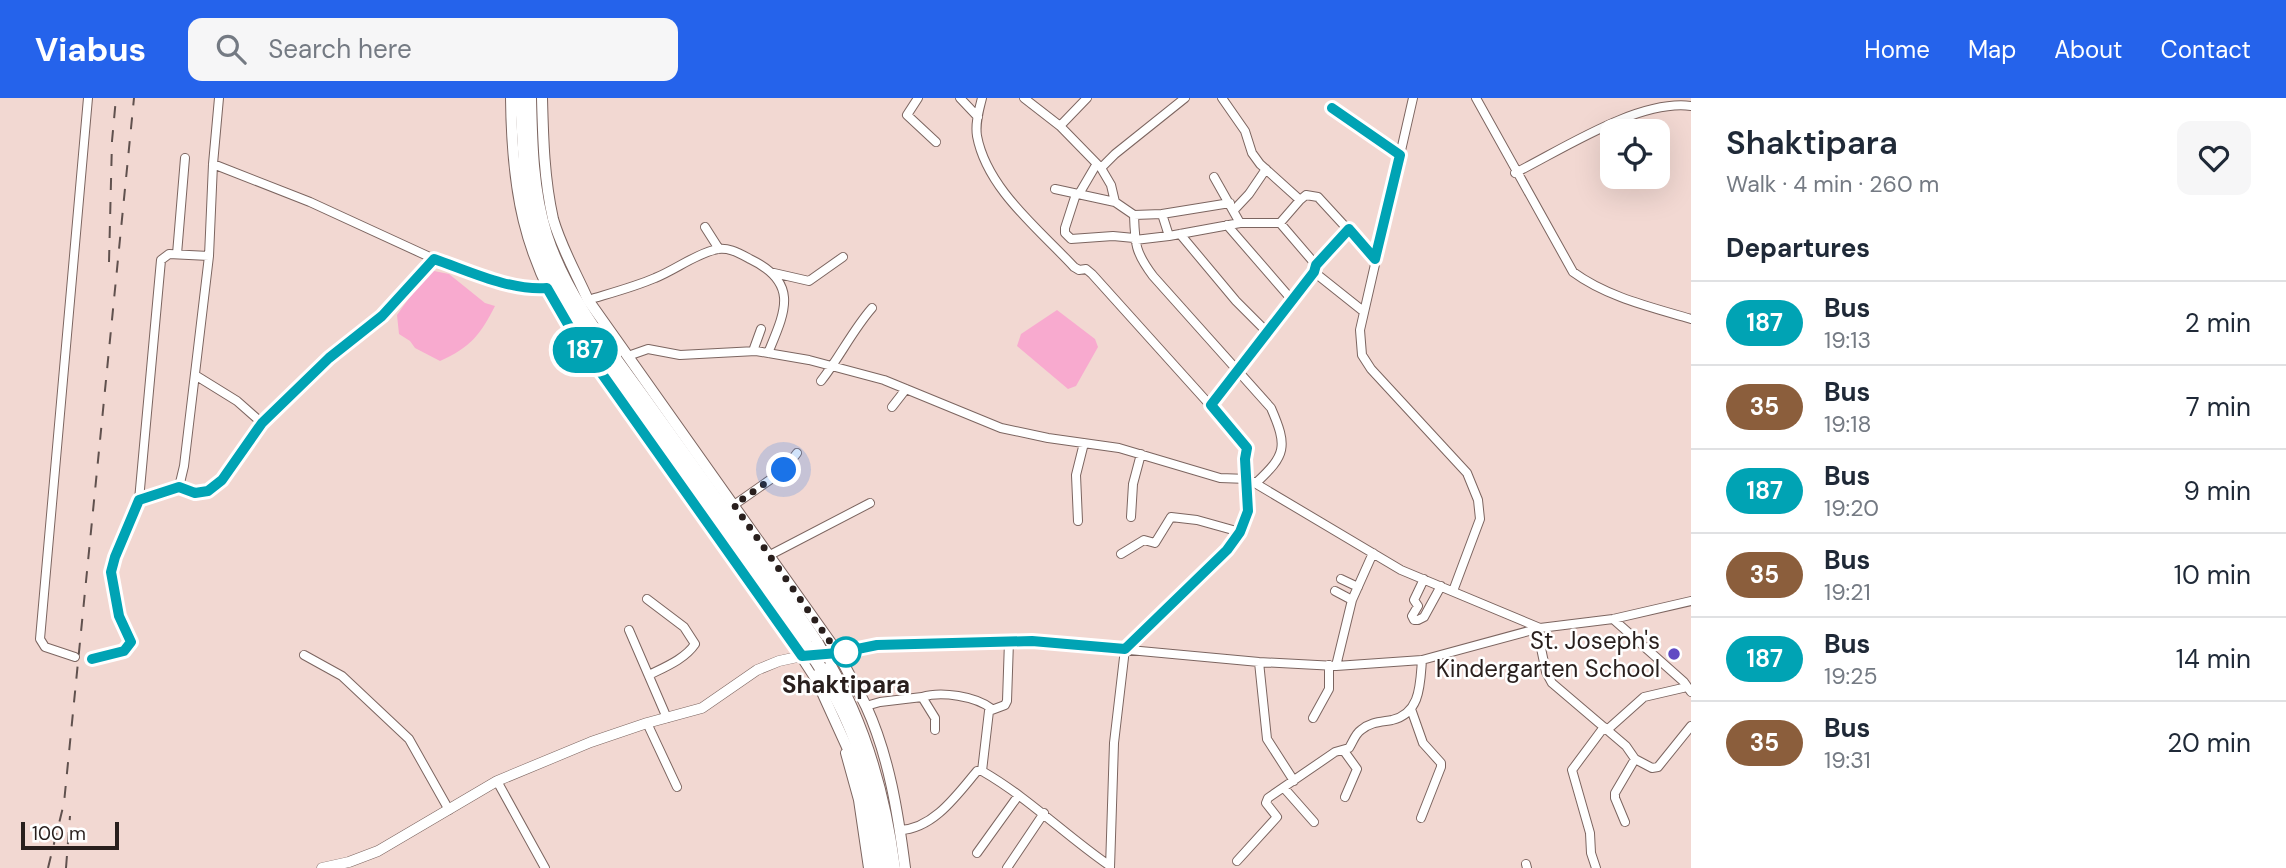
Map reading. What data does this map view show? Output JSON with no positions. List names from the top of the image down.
{
  "places": ["Shaktipara", "St. Joseph's Kindergarten School"],
  "lines": ["bus line 187"],
  "scale_bar": "100 m",
  "page": {
    "header": "Viabus",
    "search": "Search here",
    "nav": [
      "Home",
      "Map",
      "About",
      "Contact"
    ],
    "on_map": "187",
    "heading": [
      ["Shaktipara", "Walk · 4 min · 260 m"],
      "Departures"
    ],
    "list": [
      {
        "mark": "187",
        "name": "Bus",
        "note": "19:13",
        "value": "2 min"
      },
      {
        "mark": "35",
        "name": "Bus",
        "note": "19:18",
        "value": "7 min"
      },
      {
        "mark": "187",
        "name": "Bus",
        "note": "19:20",
        "value": "9 min"
      },
      {
        "mark": "35",
        "name": "Bus",
        "note": "19:21",
        "value": "10 min"
      },
      {
        "mark": "187",
        "name": "Bus",
        "note": "19:25",
        "value": "14 min"
      },
      {
        "mark": "35",
        "name": "Bus",
        "note": "19:31",
        "value": "20 min"
      }
    ],
    "scale": "100 m"
  }
}
